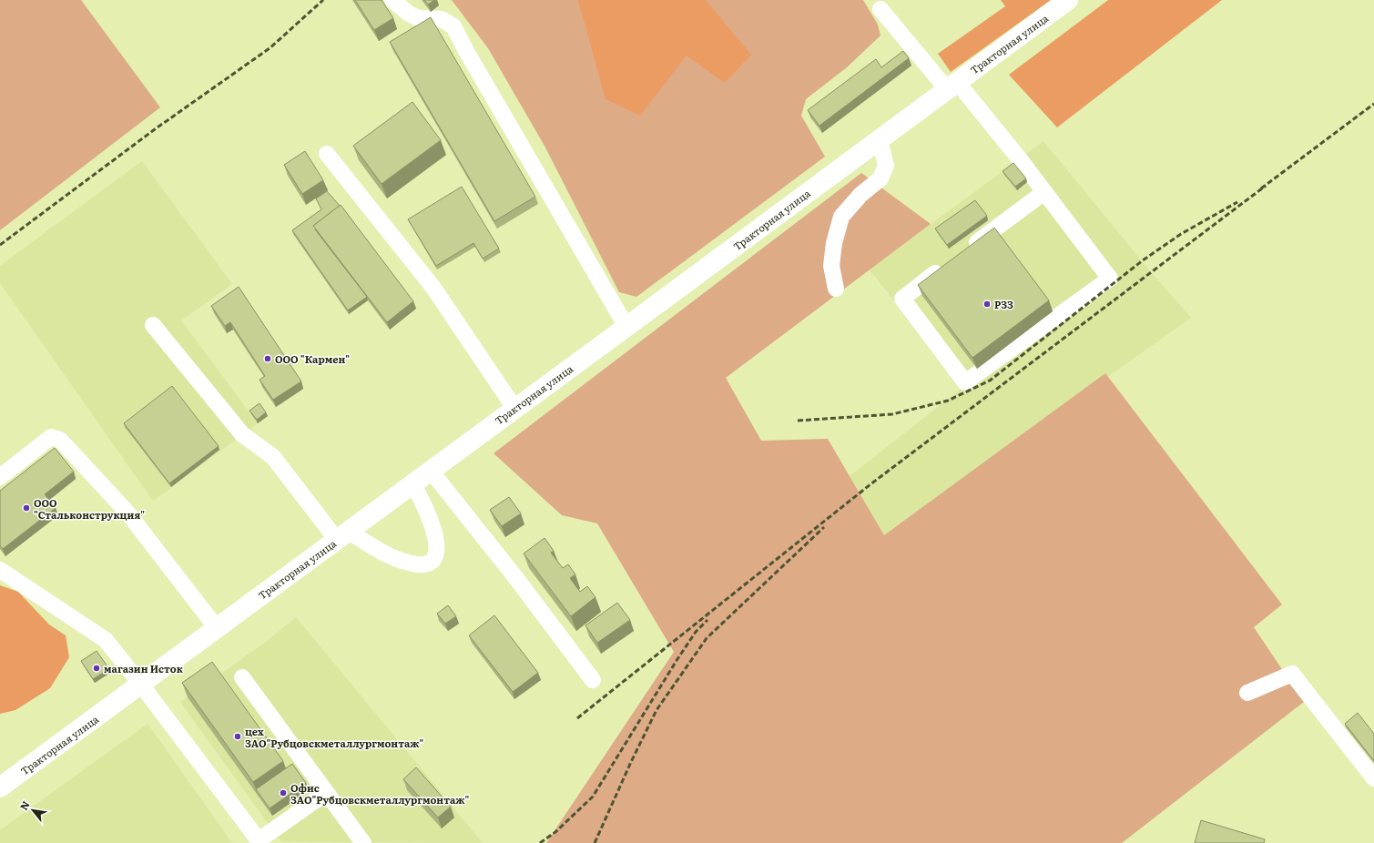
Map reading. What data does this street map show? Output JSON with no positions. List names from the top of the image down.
{
  "streets": {
    "main road": ["Тракторная улица"]
  },
  "places": [
    "РЗЗ",
    "ООО \"Кармен\"",
    "ООО \"Стальконструкция\"",
    "магазин Исток",
    "цех ЗАО\"Рубцовскметаллургмонтаж\"",
    "Офис ЗАО\"Рубцовскметаллургмонтаж\""
  ],
  "north": "top left"
}
